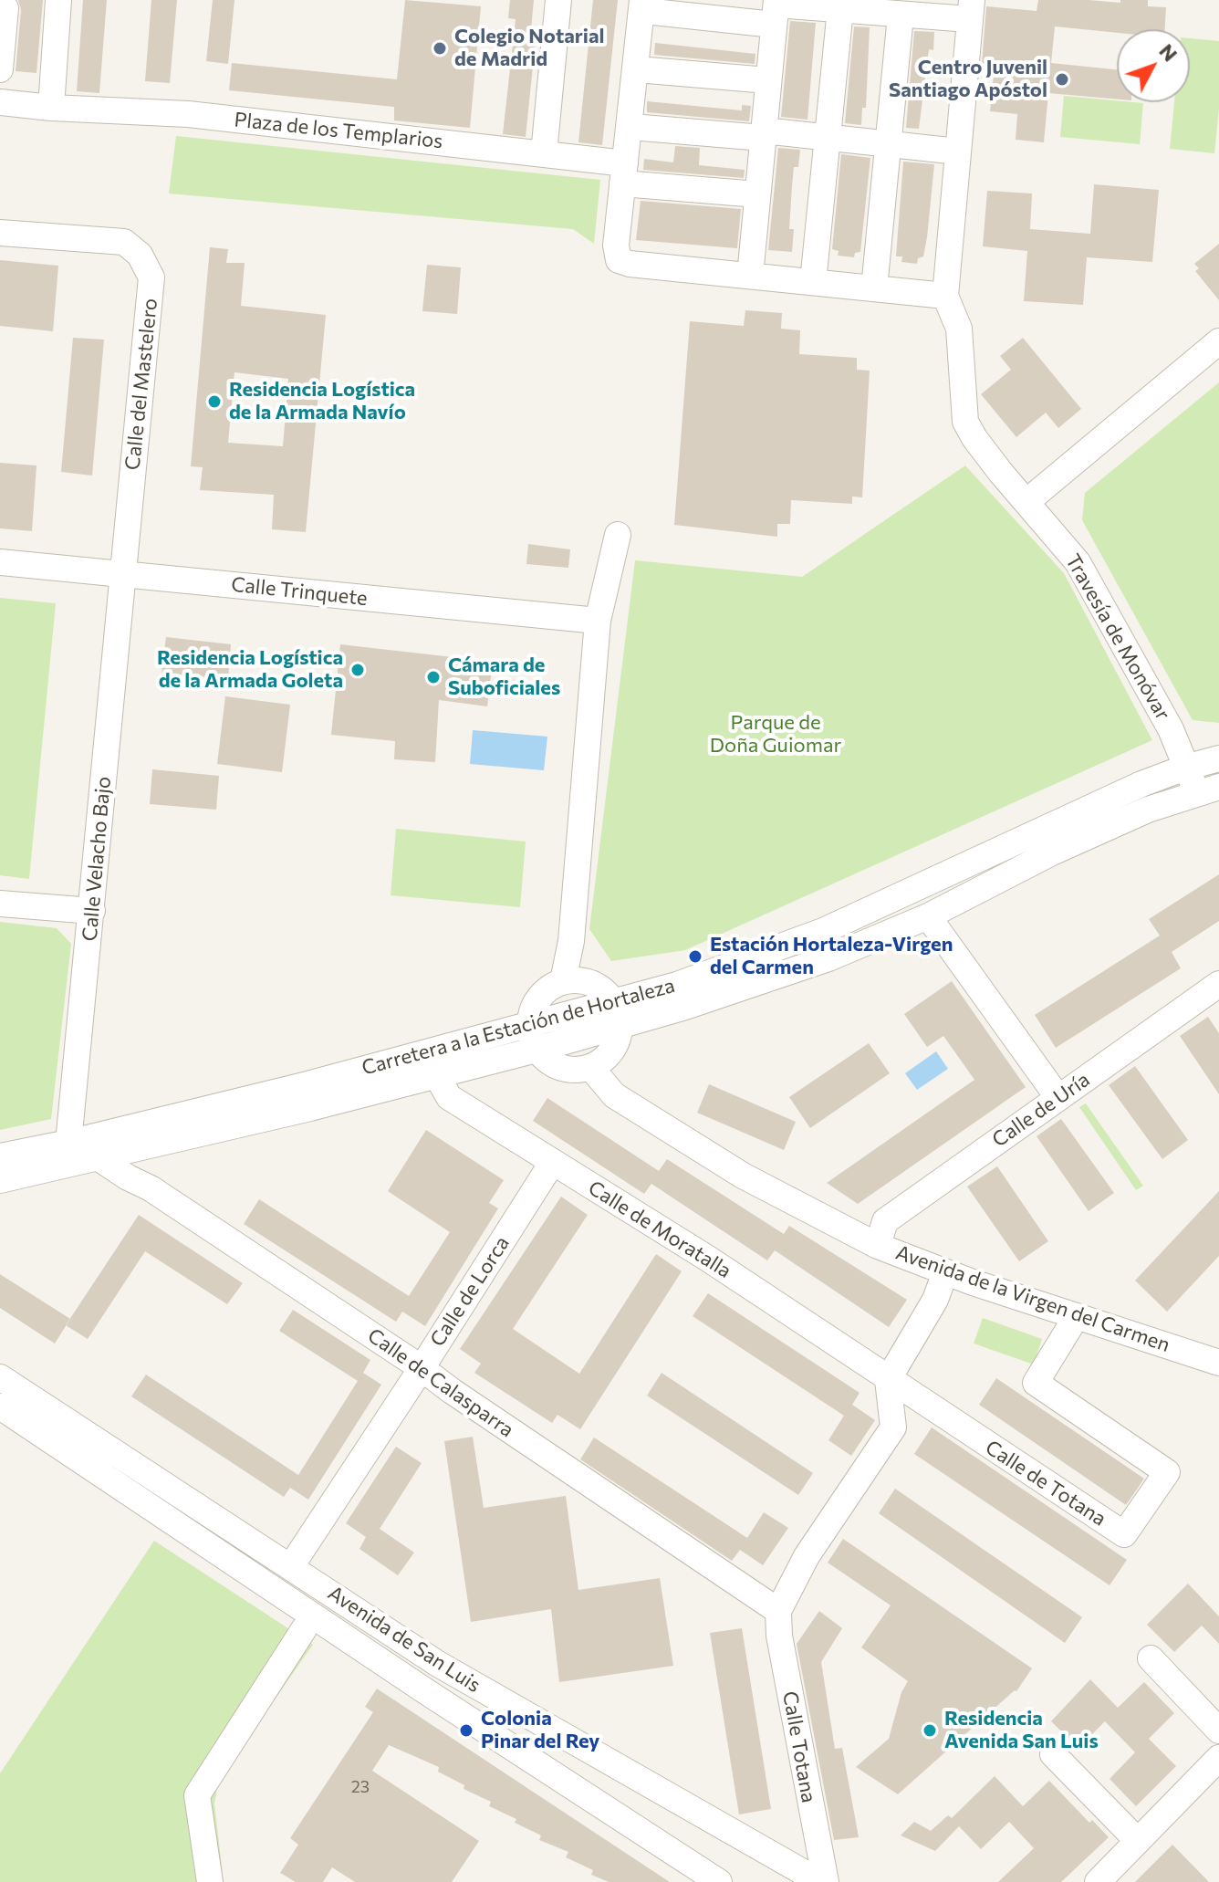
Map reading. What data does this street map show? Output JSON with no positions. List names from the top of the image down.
{
  "streets": {
    "street": [
      "Plaza de los Templarios",
      "Calle del Mastelero",
      "Calle Trinquete",
      "Travesía de Monóvar",
      "Calle Velacho Bajo",
      "Carretera a la Estación de Hortaleza",
      "Calle de Uría",
      "Calle de Moratalla",
      "Calle de Lorca",
      "Avenida de la Virgen del Carmen",
      "Calle de Calasparra",
      "Calle de Totana",
      "Avenida de San Luis",
      "Calle Totana"
    ]
  },
  "crossings": [
    ["Calle del Mastelero", "Calle Trinquete"],
    ["Calle del Mastelero", "Calle Velacho Bajo"],
    ["Calle Trinquete", "Calle Velacho Bajo"],
    ["Travesía de Monóvar", "Carretera a la Estación de Hortaleza"],
    ["Calle Velacho Bajo", "Carretera a la Estación de Hortaleza"],
    ["Carretera a la Estación de Hortaleza", "Calle de Moratalla"],
    ["Carretera a la Estación de Hortaleza", "Calle de Calasparra"],
    ["Calle de Uría", "Avenida de la Virgen del Carmen"],
    ["Calle de Moratalla", "Calle de Lorca"],
    ["Calle de Moratalla", "Calle de Totana"],
    ["Calle de Lorca", "Calle de Calasparra"],
    ["Calle de Lorca", "Avenida de San Luis"],
    ["Avenida de la Virgen del Carmen", "Calle de Totana"],
    ["Calle de Calasparra", "Calle Totana"],
    ["Avenida de San Luis", "Calle Totana"]
  ],
  "parks": ["Parque de Doña Guiomar"],
  "places": [
    "Colegio Notarial de Madrid",
    "Centro Juvenil Santiago Apóstol",
    "Residencia Logística de la Armada Navío",
    "Residencia Logística de la Armada Goleta",
    "Cámara de Suboficiales",
    "Estación Hortaleza-Virgen del Carmen",
    "Colonia Pinar del Rey",
    "Residencia Avenida San Luis"
  ],
  "house_numbers": ["23"],
  "north": "top right"
}
